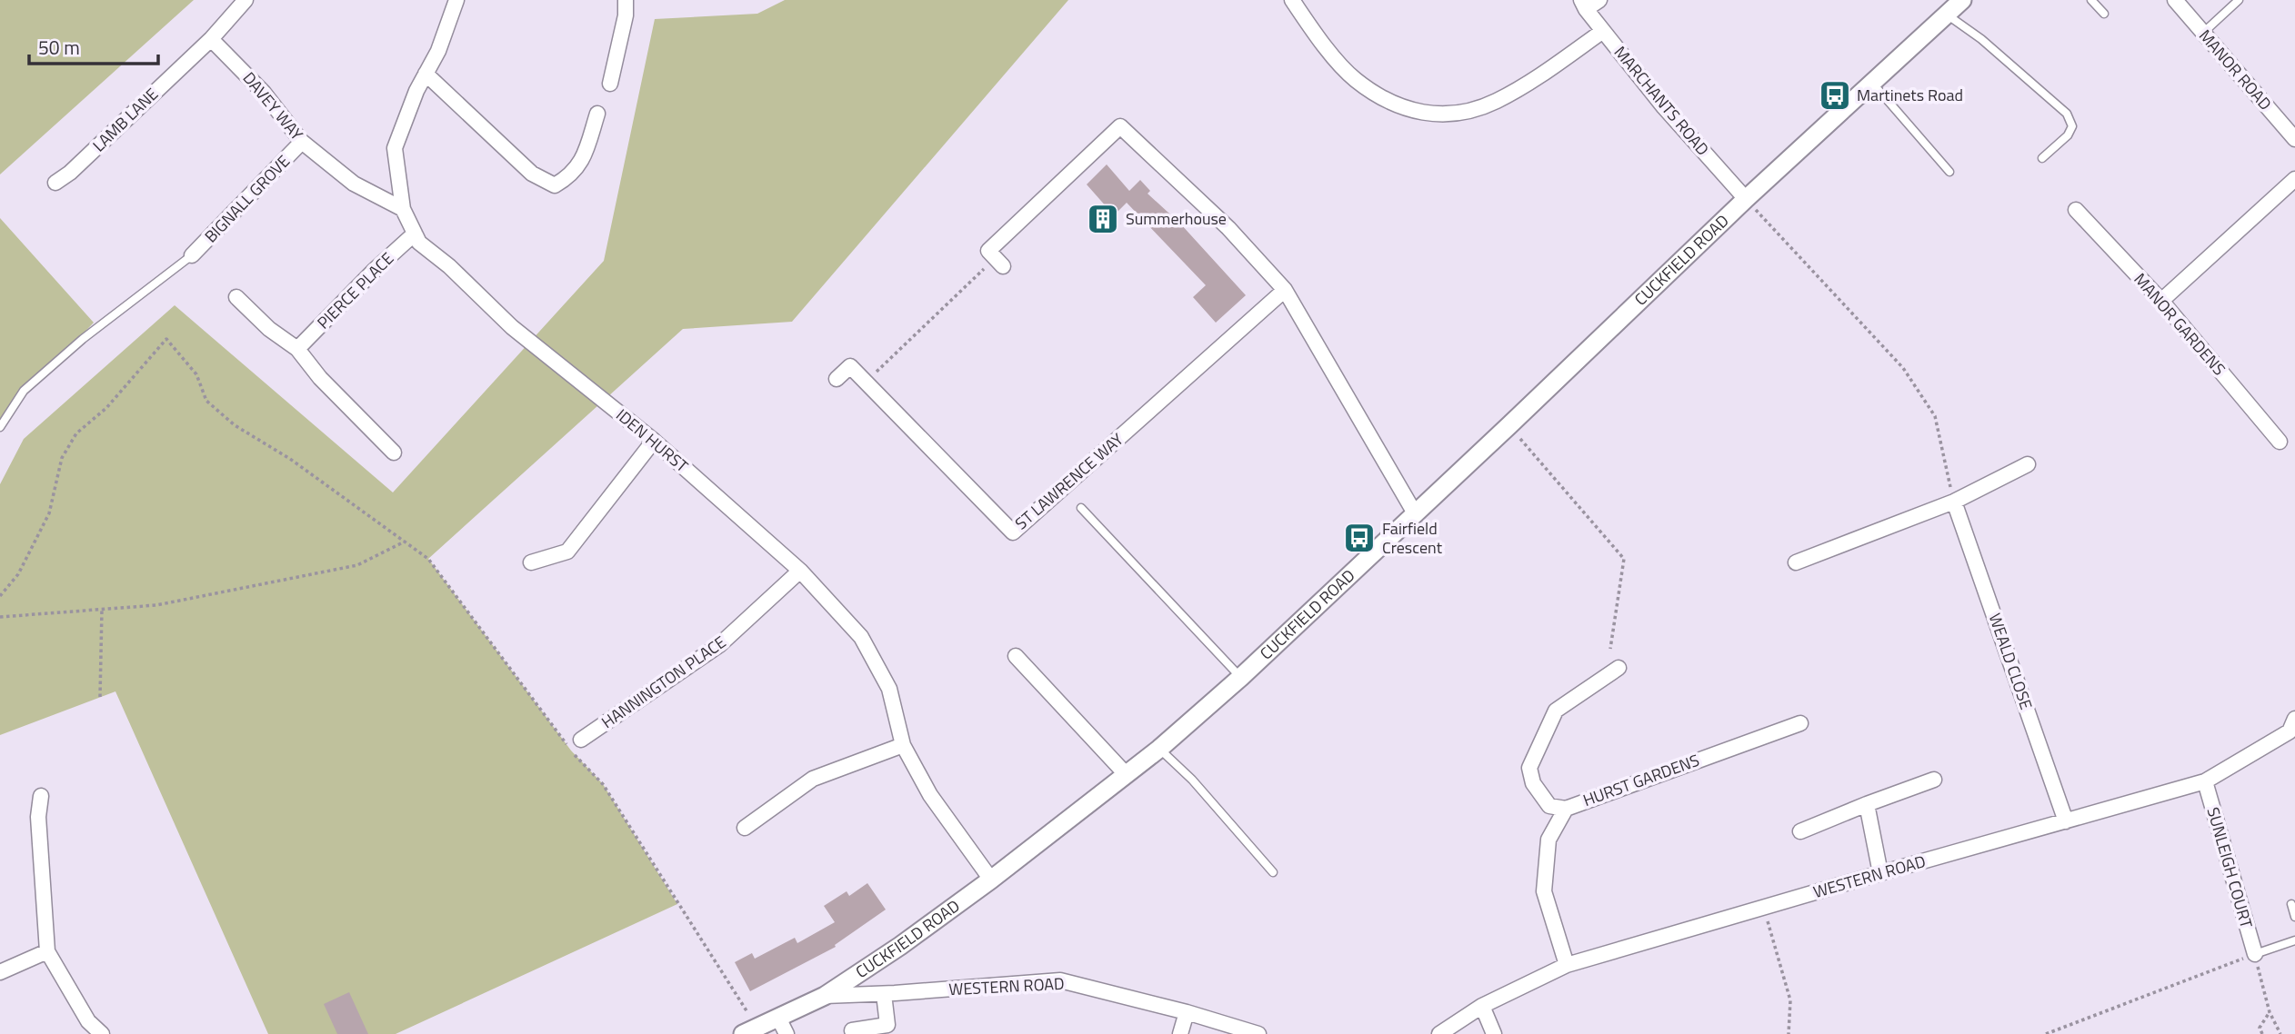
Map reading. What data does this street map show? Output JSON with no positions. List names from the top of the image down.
{
  "streets": {
    "street": [
      "MANOR ROAD",
      "MARCHANTS ROAD",
      "DAVEY WAY",
      "LAMB LANE",
      "BIGNALL GROVE",
      "CUCKFIELD ROAD",
      "PIERCE PLACE",
      "MANOR GARDENS",
      "IDEN HURST",
      "ST LAWRENCE WAY",
      "WEALD CLOSE",
      "HANNINGTON PLACE",
      "HURST GARDENS",
      "SUNLEIGH COURT",
      "WESTERN ROAD"
    ]
  },
  "crossings": [
    ["MARCHANTS ROAD", "CUCKFIELD ROAD"],
    ["DAVEY WAY", "LAMB LANE"],
    ["DAVEY WAY", "BIGNALL GROVE"],
    ["DAVEY WAY", "IDEN HURST"],
    ["CUCKFIELD ROAD", "IDEN HURST"],
    ["CUCKFIELD ROAD", "WESTERN ROAD"],
    ["PIERCE PLACE", "IDEN HURST"],
    ["IDEN HURST", "HANNINGTON PLACE"],
    ["WEALD CLOSE", "WESTERN ROAD"],
    ["HURST GARDENS", "WESTERN ROAD"],
    ["SUNLEIGH COURT", "WESTERN ROAD"]
  ],
  "places": {
    "bus stop": ["Martinets Road", "Fairfield Crescent"],
    "building": ["Summerhouse"]
  },
  "scale_bar": "50 m"
}
